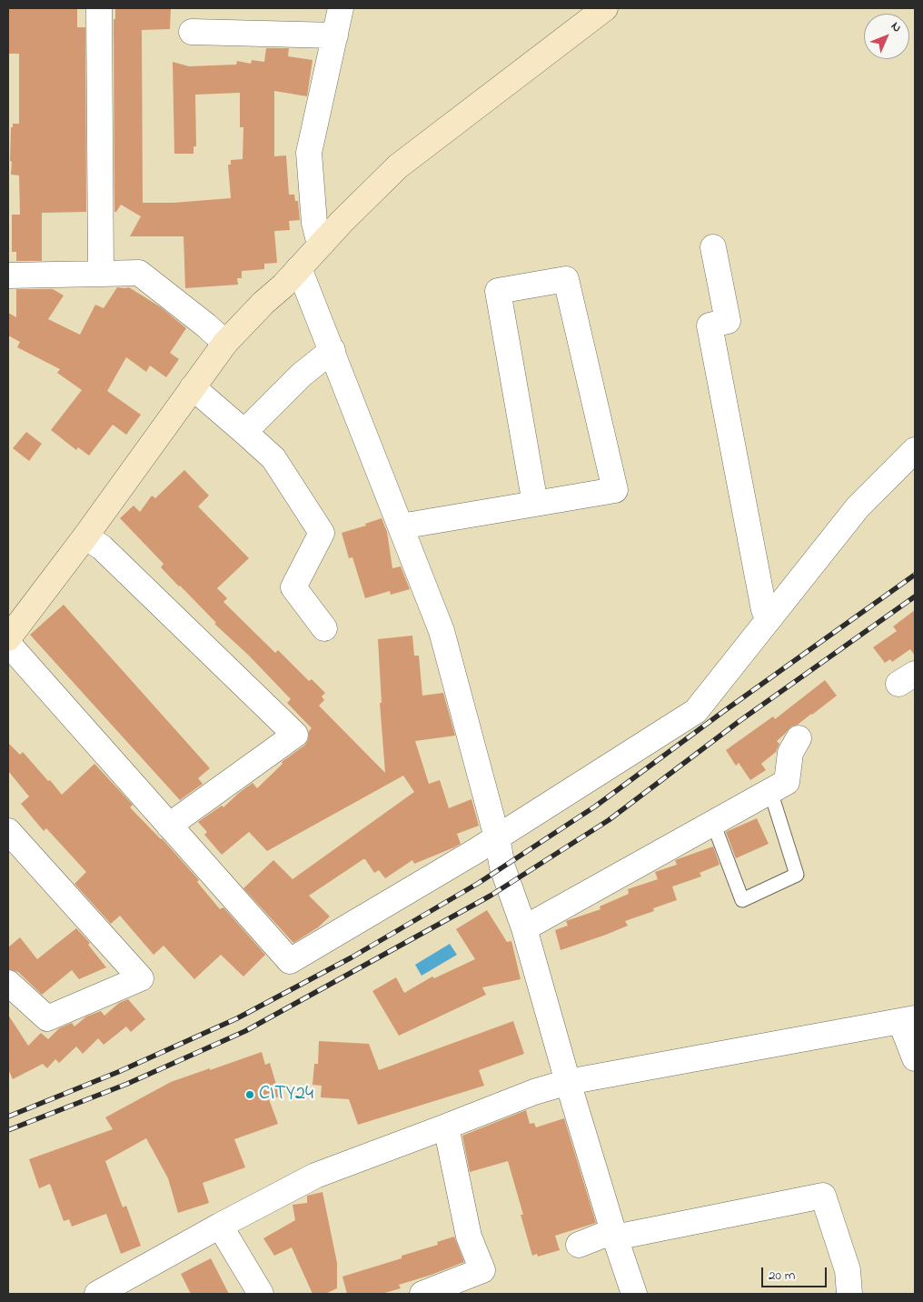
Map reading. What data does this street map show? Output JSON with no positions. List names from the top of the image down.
{
  "places": ["CITY24"],
  "scale_bar": "20 m",
  "north": "top right"
}
